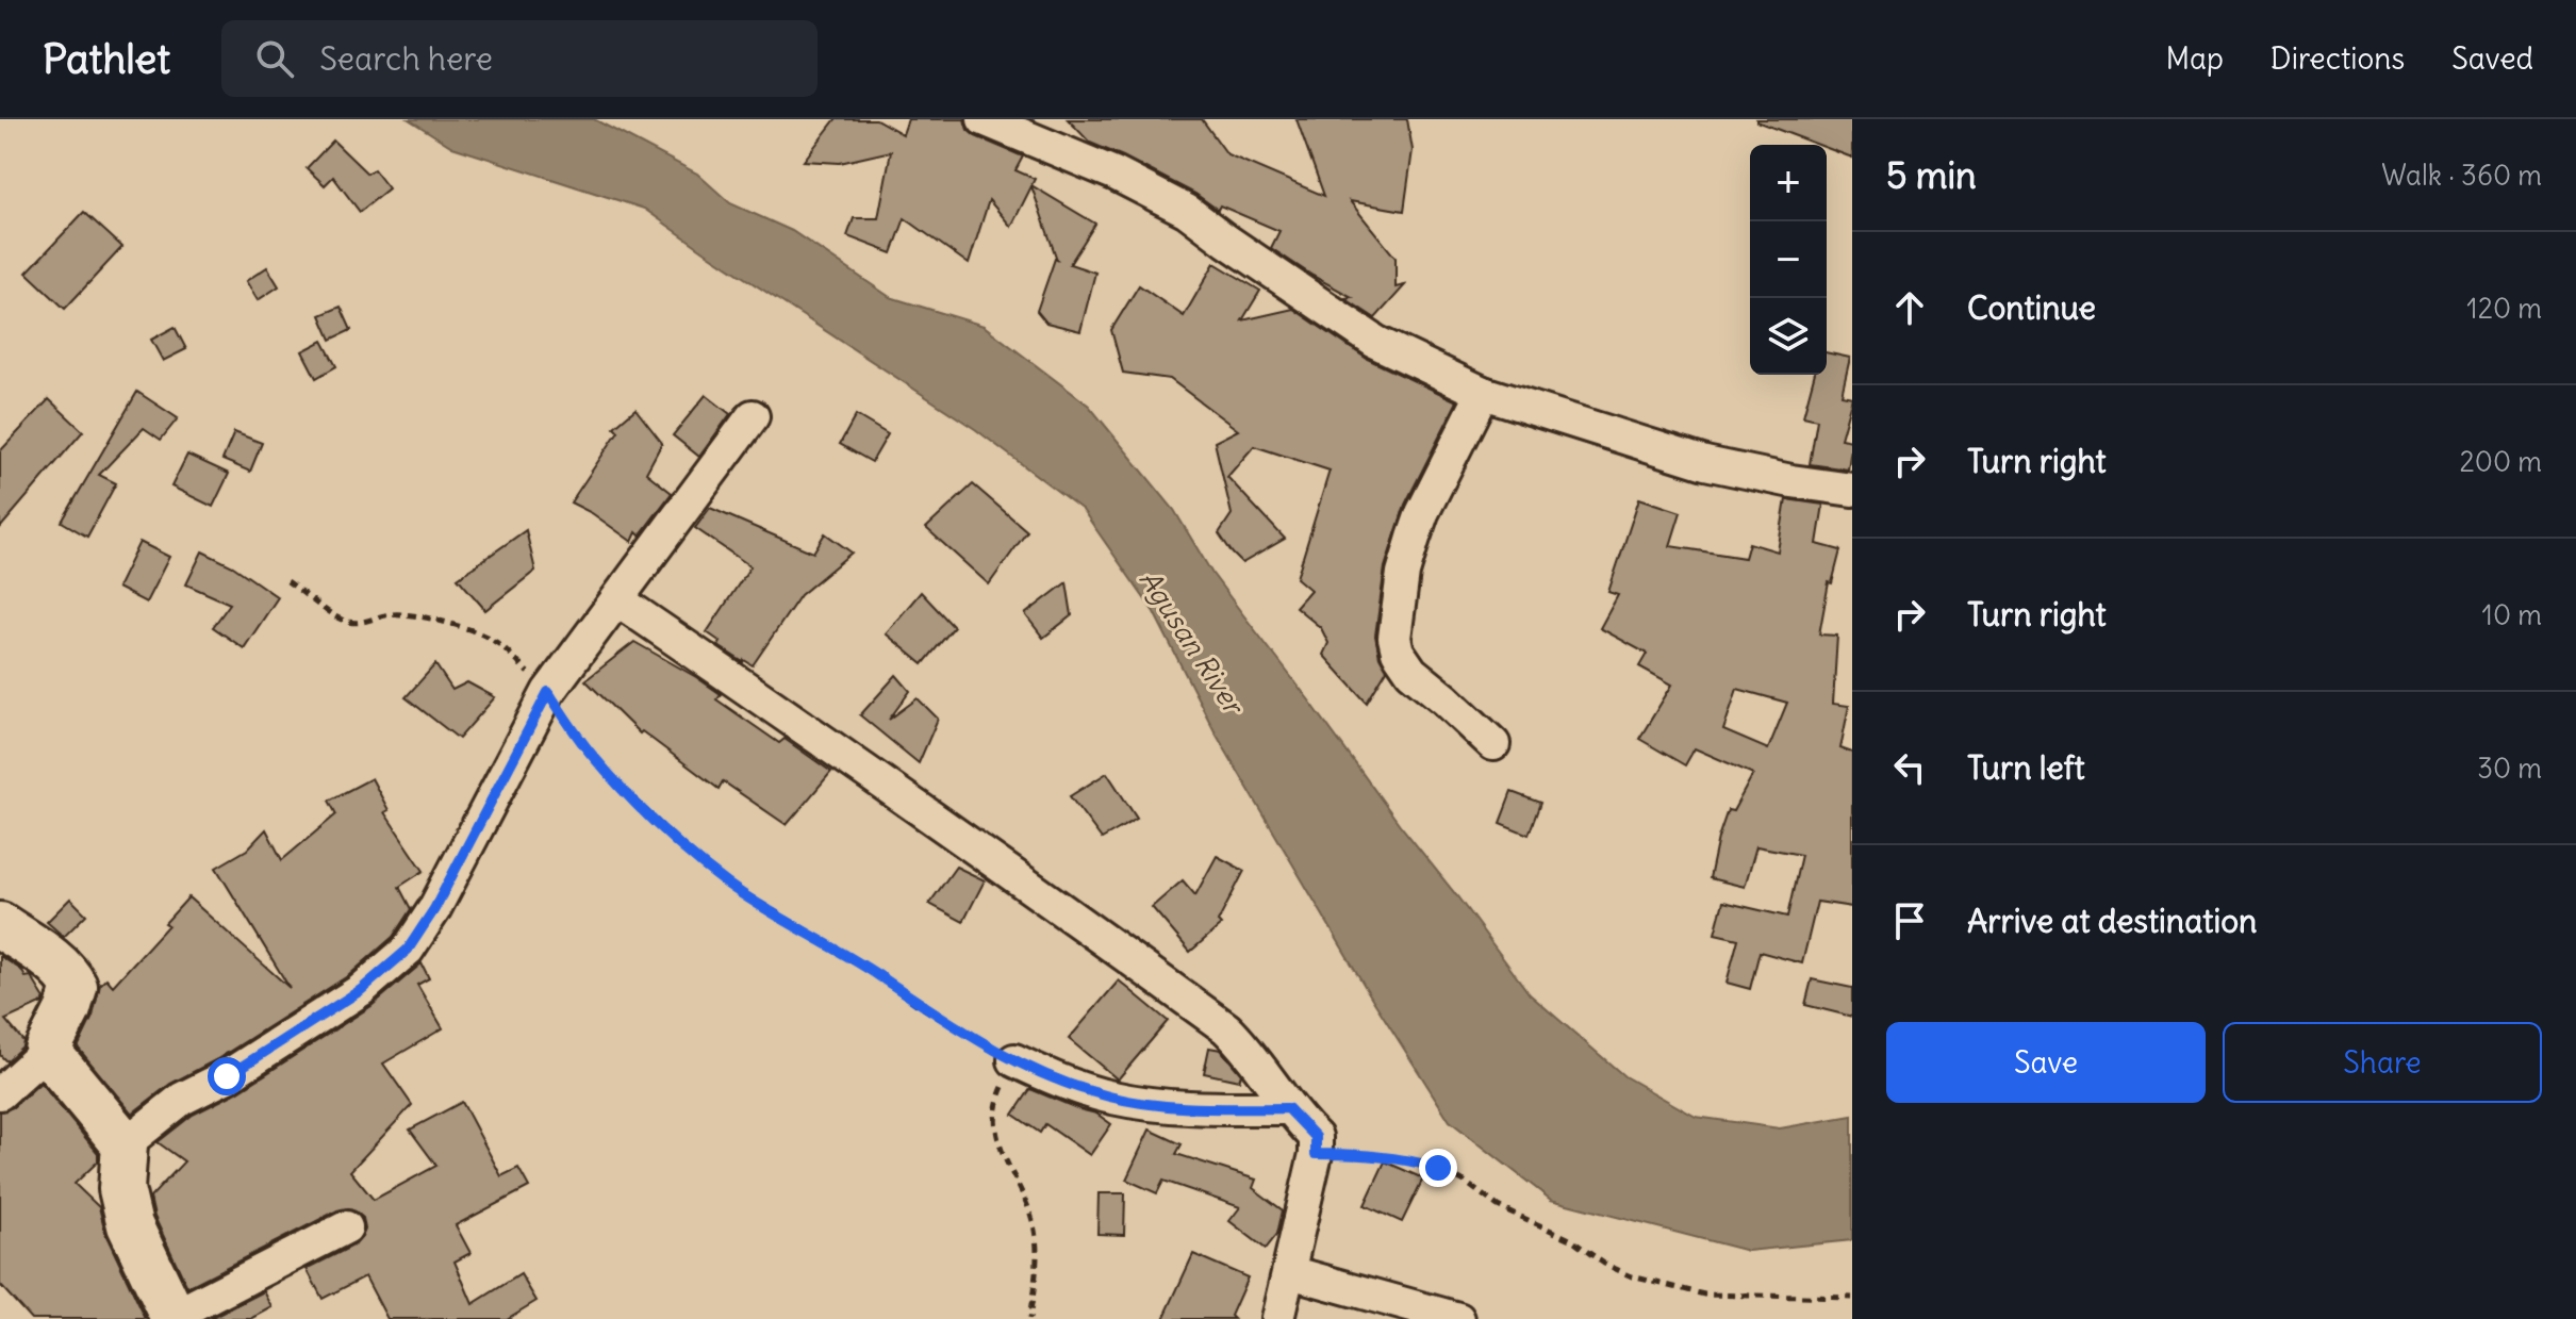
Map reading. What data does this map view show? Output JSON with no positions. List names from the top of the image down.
{
  "water": ["Agusan River"],
  "page": {
    "header": "Pathlet",
    "search": "Search here",
    "nav": ["Map", "Directions", "Saved"],
    "heading": ["5 min", "Walk · 360 m"],
    "map_buttons": ["+", "−"],
    "list": [
      ["Continue", "120 m"],
      ["Turn right", "200 m"],
      ["Turn right", "10 m"],
      ["Turn left", "30 m"],
      "Arrive at destination"
    ],
    "buttons": ["Save", "Share"]
  }
}
